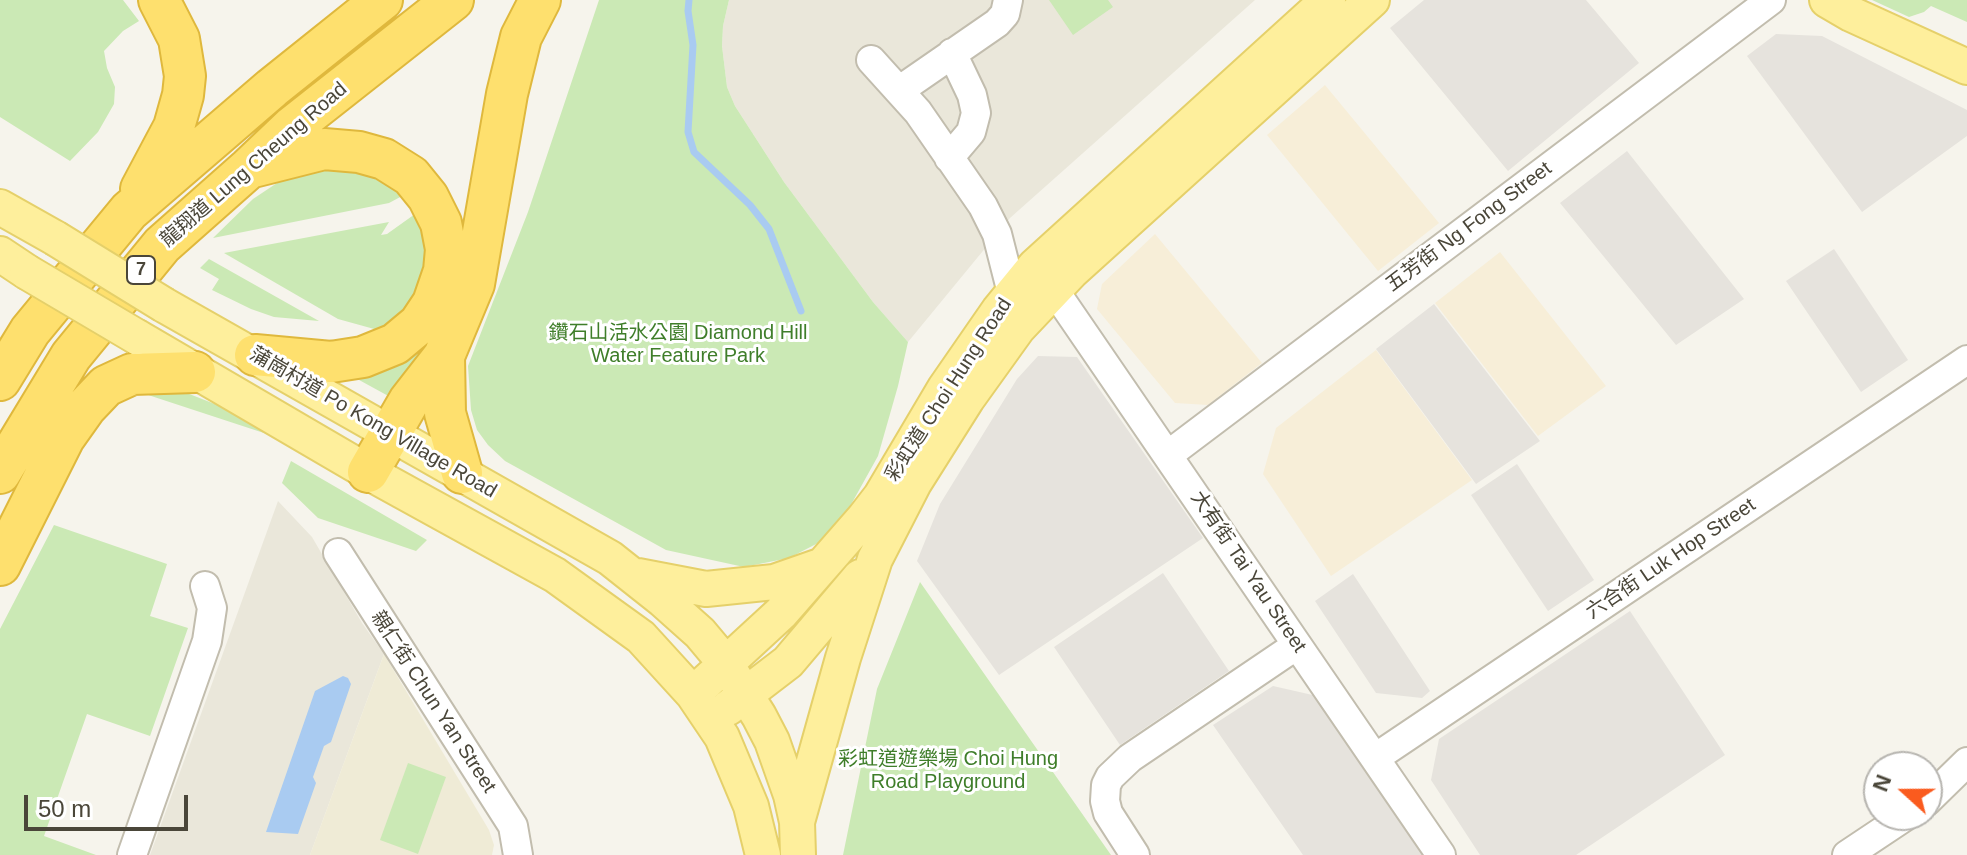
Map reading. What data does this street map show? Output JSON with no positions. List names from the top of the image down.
{
  "streets": {
    "highway": ["龍翔道 Lung Cheung Road", "7"],
    "main road": ["彩虹道 Choi Hung Road", "蒲崗村道 Po Kong Village Road"],
    "street": [
      "五芳街 Ng Fong Street",
      "六合街 Luk Hop Street",
      "大有街 Tai Yau Street",
      "親仁街 Chun Yan Street"
    ]
  },
  "crossings": [
    ["五芳街 Ng Fong Street", "大有街 Tai Yau Street"],
    ["彩虹道 Choi Hung Road", "蒲崗村道 Po Kong Village Road"],
    ["彩虹道 Choi Hung Road", "大有街 Tai Yau Street"],
    ["六合街 Luk Hop Street", "大有街 Tai Yau Street"]
  ],
  "parks": ["鑽石山活水公園 Diamond Hill Water Feature Park", "彩虹道遊樂場 Choi Hung Road Playground"],
  "scale_bar": "50 m",
  "north": "left"
}
